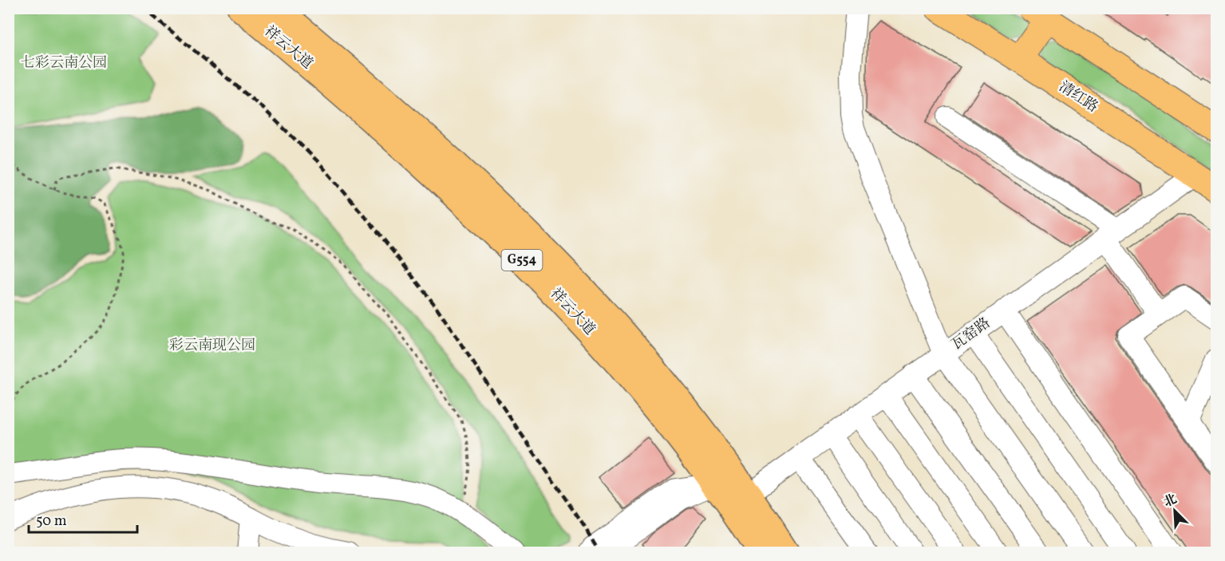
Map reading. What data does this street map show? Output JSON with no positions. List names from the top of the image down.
{
  "streets": {
    "highway": ["祥云大道", "G554"],
    "main road": ["清红路"],
    "street": ["瓦窑路"]
  },
  "crossings": [
    ["祥云大道", "瓦窑路"],
    ["清红路", "瓦窑路"]
  ],
  "parks": ["七彩云南公园", "彩云南现公园"],
  "scale_bar": "50 m",
  "north": "top left"
}
